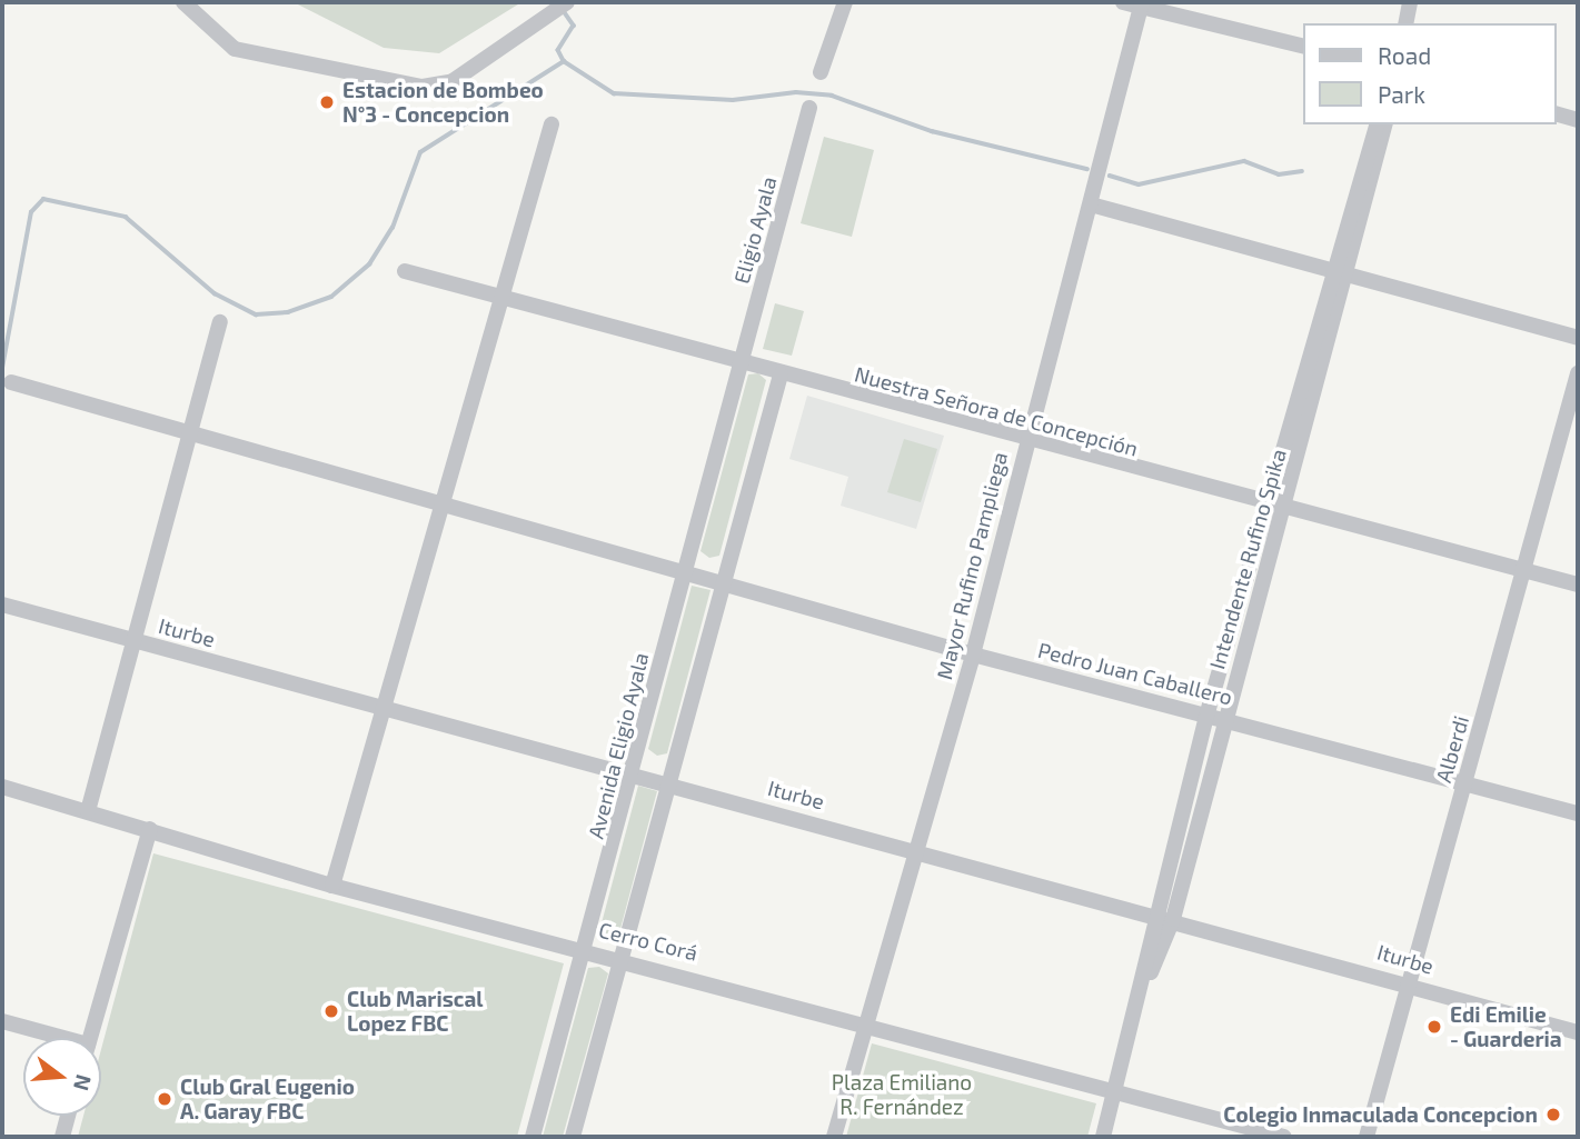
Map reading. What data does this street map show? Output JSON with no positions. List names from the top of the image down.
{
  "streets": {
    "street": [
      "Eligio Ayala",
      "Nuestra Señora de Concepción",
      "Intendente Rufino Spika",
      "Mayor Rufino Pampliega",
      "Iturbe",
      "Pedro Juan Caballero",
      "Avenida Eligio Ayala",
      "Alberdi",
      "Cerro Corá"
    ]
  },
  "crossings": [
    ["Eligio Ayala", "Nuestra Señora de Concepción"],
    ["Eligio Ayala", "Avenida Eligio Ayala"],
    ["Nuestra Señora de Concepción", "Intendente Rufino Spika"],
    ["Nuestra Señora de Concepción", "Mayor Rufino Pampliega"],
    ["Nuestra Señora de Concepción", "Avenida Eligio Ayala"],
    ["Nuestra Señora de Concepción", "Alberdi"],
    ["Intendente Rufino Spika", "Iturbe"],
    ["Intendente Rufino Spika", "Pedro Juan Caballero"],
    ["Intendente Rufino Spika", "Cerro Corá"],
    ["Mayor Rufino Pampliega", "Iturbe"],
    ["Mayor Rufino Pampliega", "Pedro Juan Caballero"],
    ["Mayor Rufino Pampliega", "Cerro Corá"],
    ["Iturbe", "Avenida Eligio Ayala"],
    ["Iturbe", "Alberdi"],
    ["Pedro Juan Caballero", "Avenida Eligio Ayala"],
    ["Pedro Juan Caballero", "Alberdi"],
    ["Avenida Eligio Ayala", "Cerro Corá"]
  ],
  "parks": ["Plaza Emiliano R. Fernández"],
  "places": [
    "Estacion de Bombeo N°3 - Concepcion",
    "Club Mariscal Lopez FBC",
    "Edi Emilie - Guarderia",
    "Club Gral Eugenio A. Garay FBC",
    "Colegio Inmaculada Concepcion"
  ],
  "legend": ["Road", "Park"],
  "north": "right"
}
